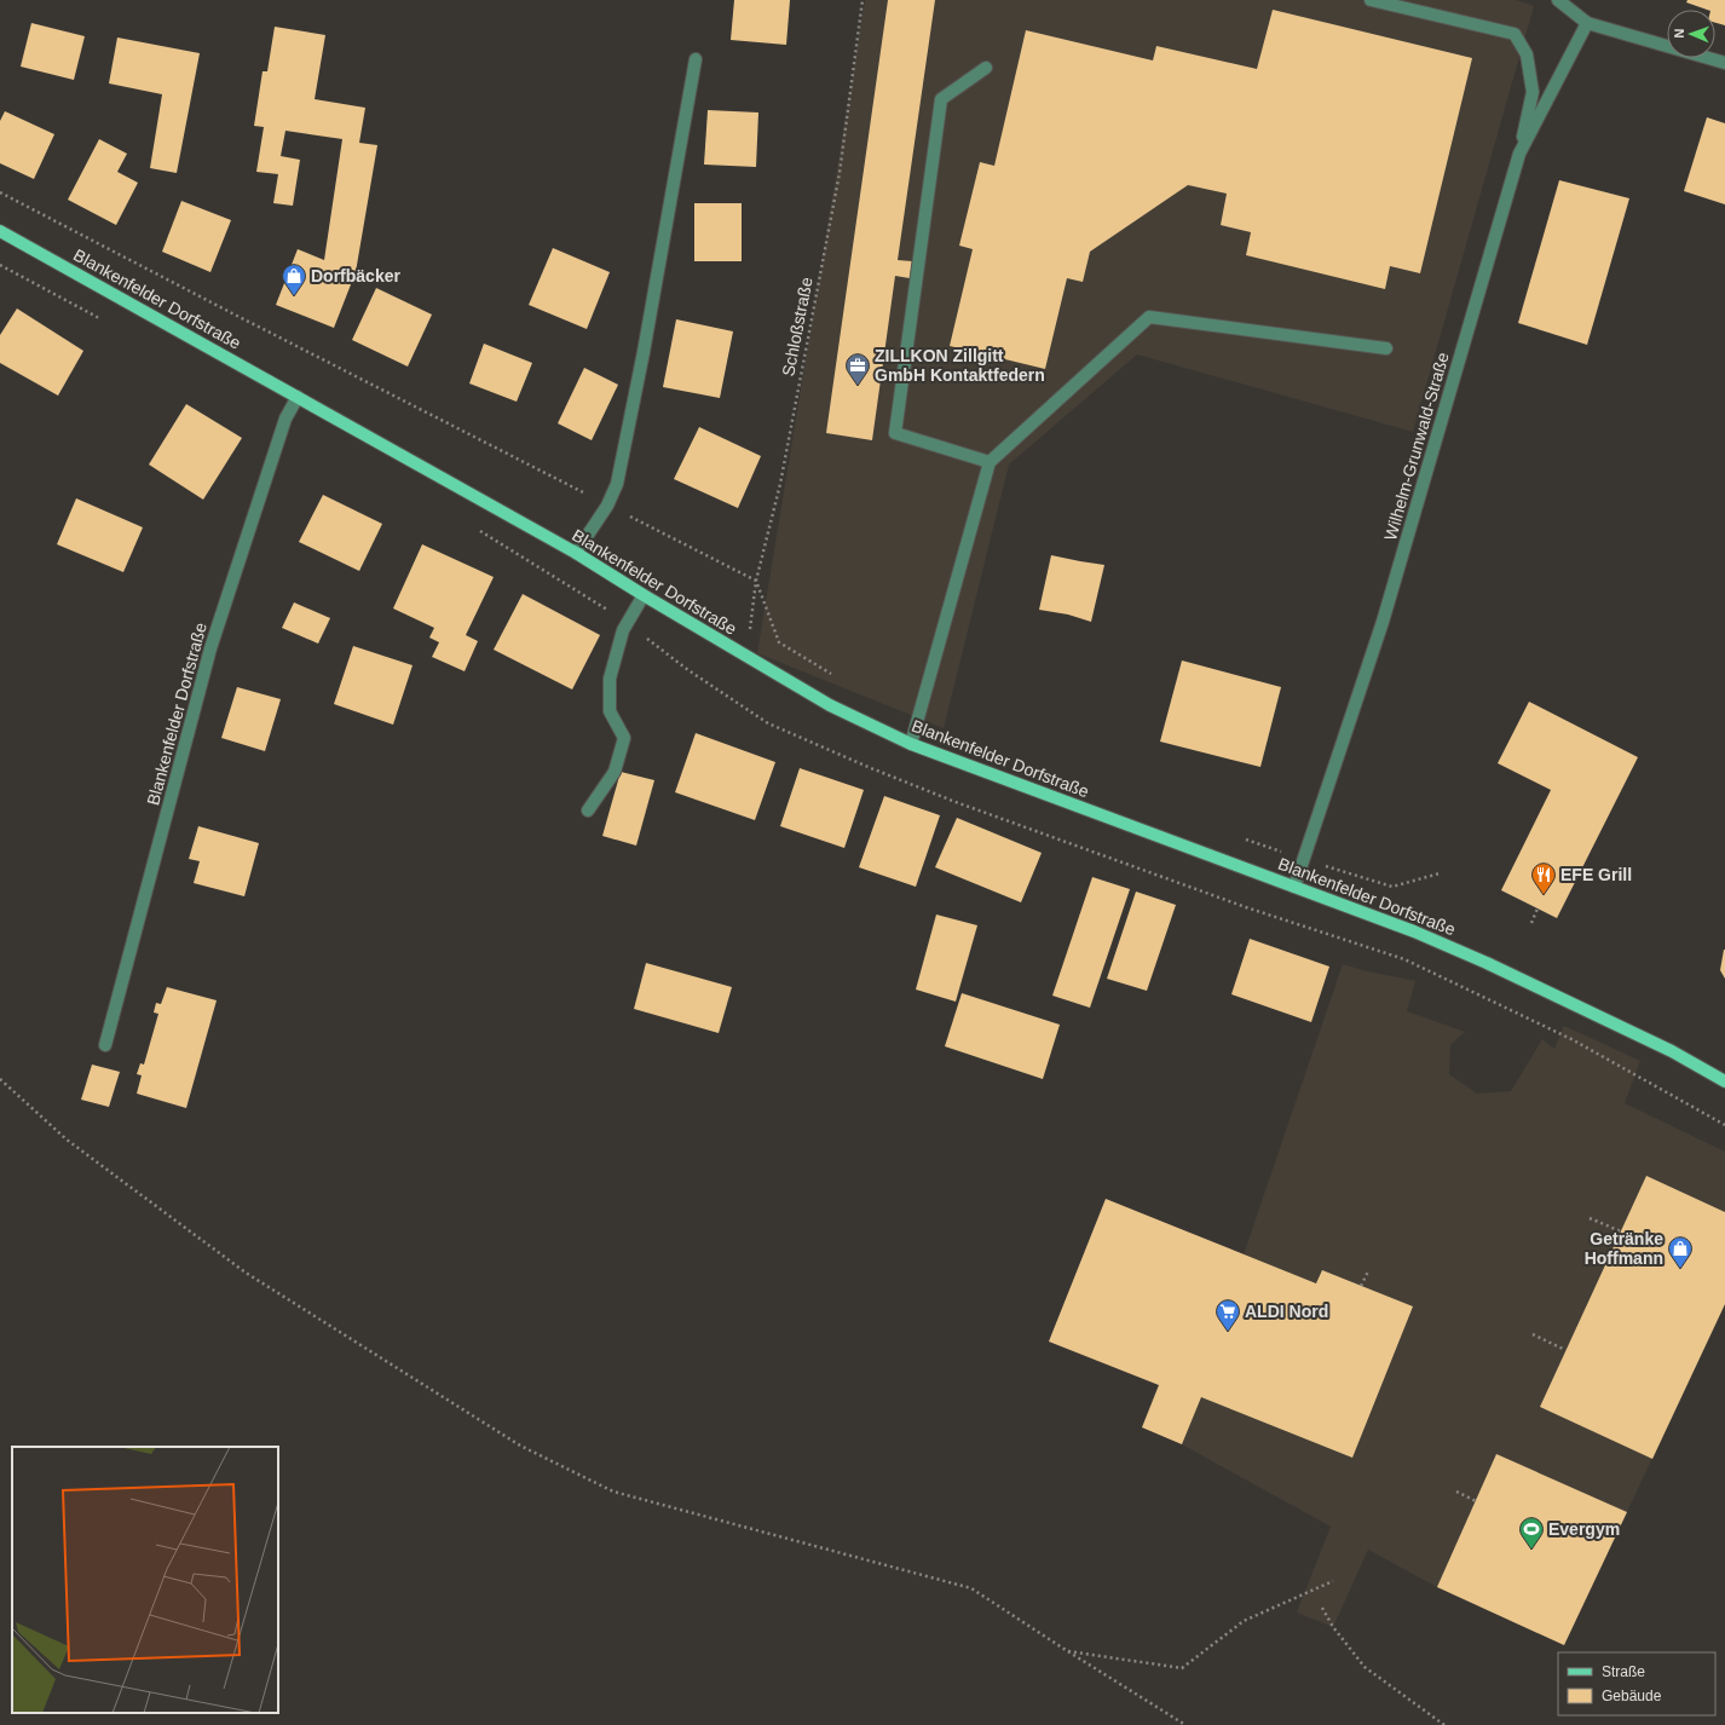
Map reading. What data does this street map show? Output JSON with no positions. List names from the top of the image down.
{
  "streets": {
    "main road": ["Blankenfelder Dorfstraße"],
    "street": ["Wilhelm-Grunwald-Straße"],
    "path": ["Schloßstraße"]
  },
  "crossings": [
    ["Blankenfelder Dorfstraße", "Schloßstraße"],
    ["Blankenfelder Dorfstraße", "Wilhelm-Grunwald-Straße"]
  ],
  "places": {
    "shop": ["Dorfbäcker", "Getränke Hoffmann"],
    "office": ["ZILLKON Zillgitt GmbH Kontaktfedern"],
    "restaurant": ["EFE Grill"],
    "supermarket": ["ALDI Nord"],
    "sports": ["Evergym"]
  },
  "legend": ["Straße", "Gebäude"],
  "north": "left"
}
